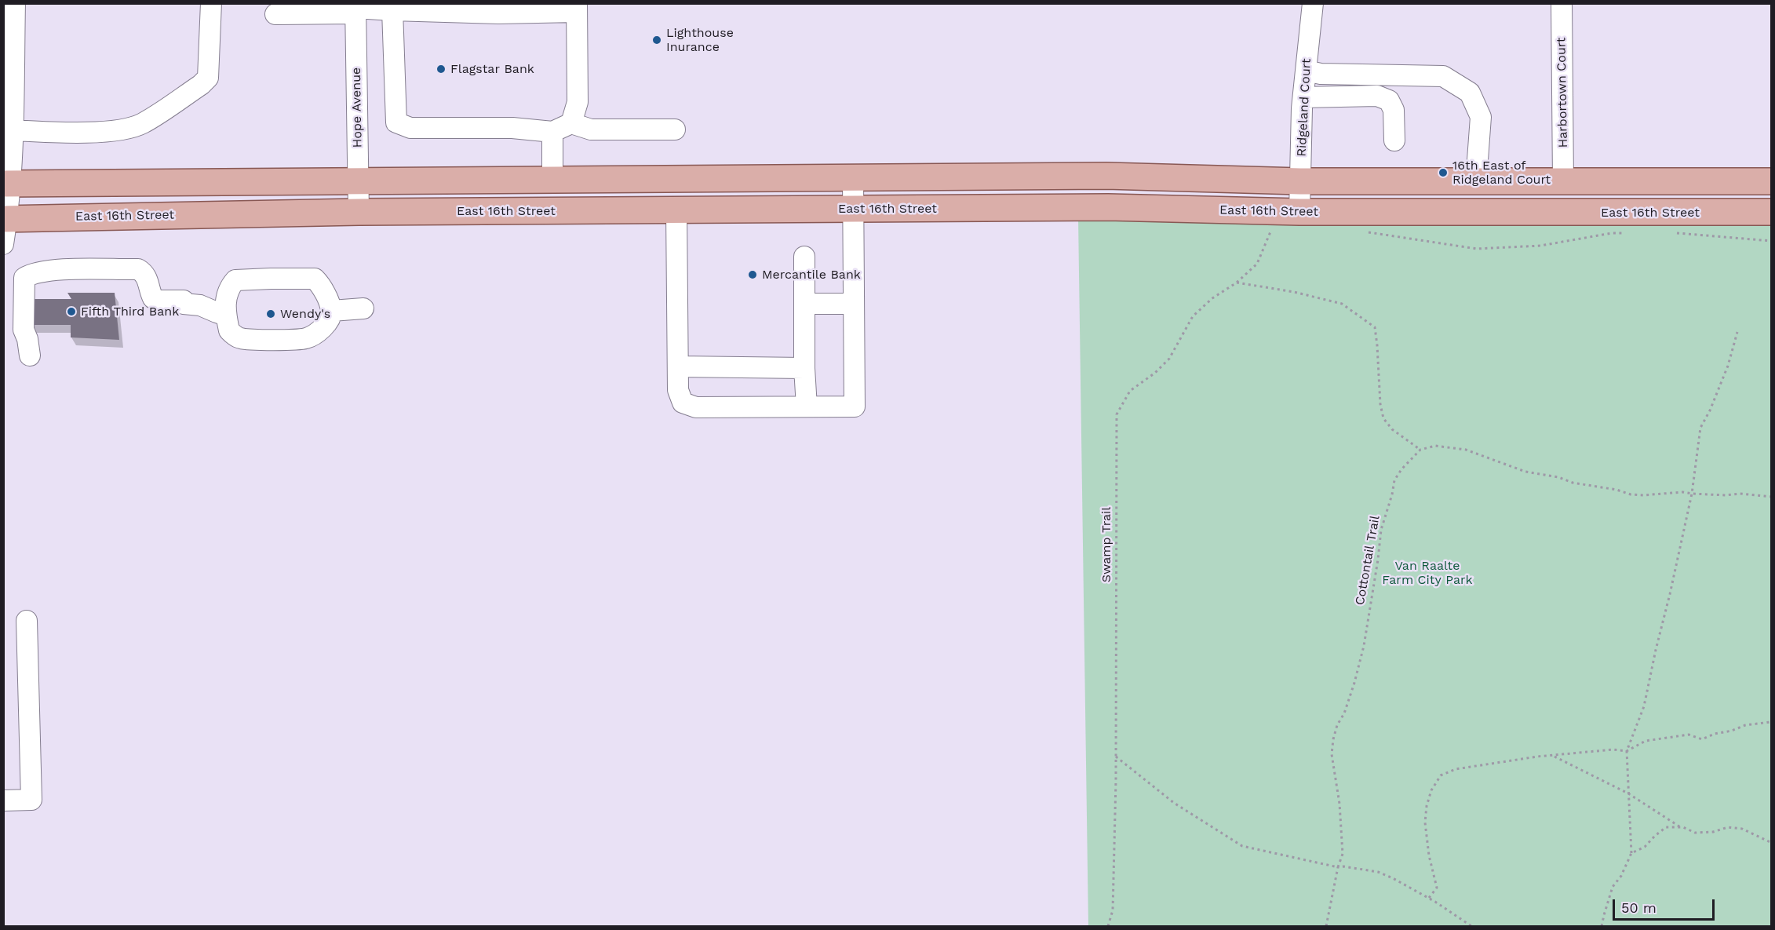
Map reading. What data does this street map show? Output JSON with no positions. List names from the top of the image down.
{
  "streets": {
    "main road": ["East 16th Street"],
    "street": ["Harbortown Court", "Hope Avenue", "Ridgeland Court"],
    "path": ["Swamp Trail", "Cottontail Trail"]
  },
  "crossings": [
    ["Hope Avenue", "East 16th Street"],
    ["Ridgeland Court", "East 16th Street"]
  ],
  "parks": ["Van Raalte Farm City Park"],
  "places": [
    "Lighthouse Inurance",
    "Flagstar Bank",
    "16th East of Ridgeland Court",
    "Mercantile Bank",
    "Fifth Third Bank",
    "Wendy's"
  ],
  "scale_bar": "50 m"
}
